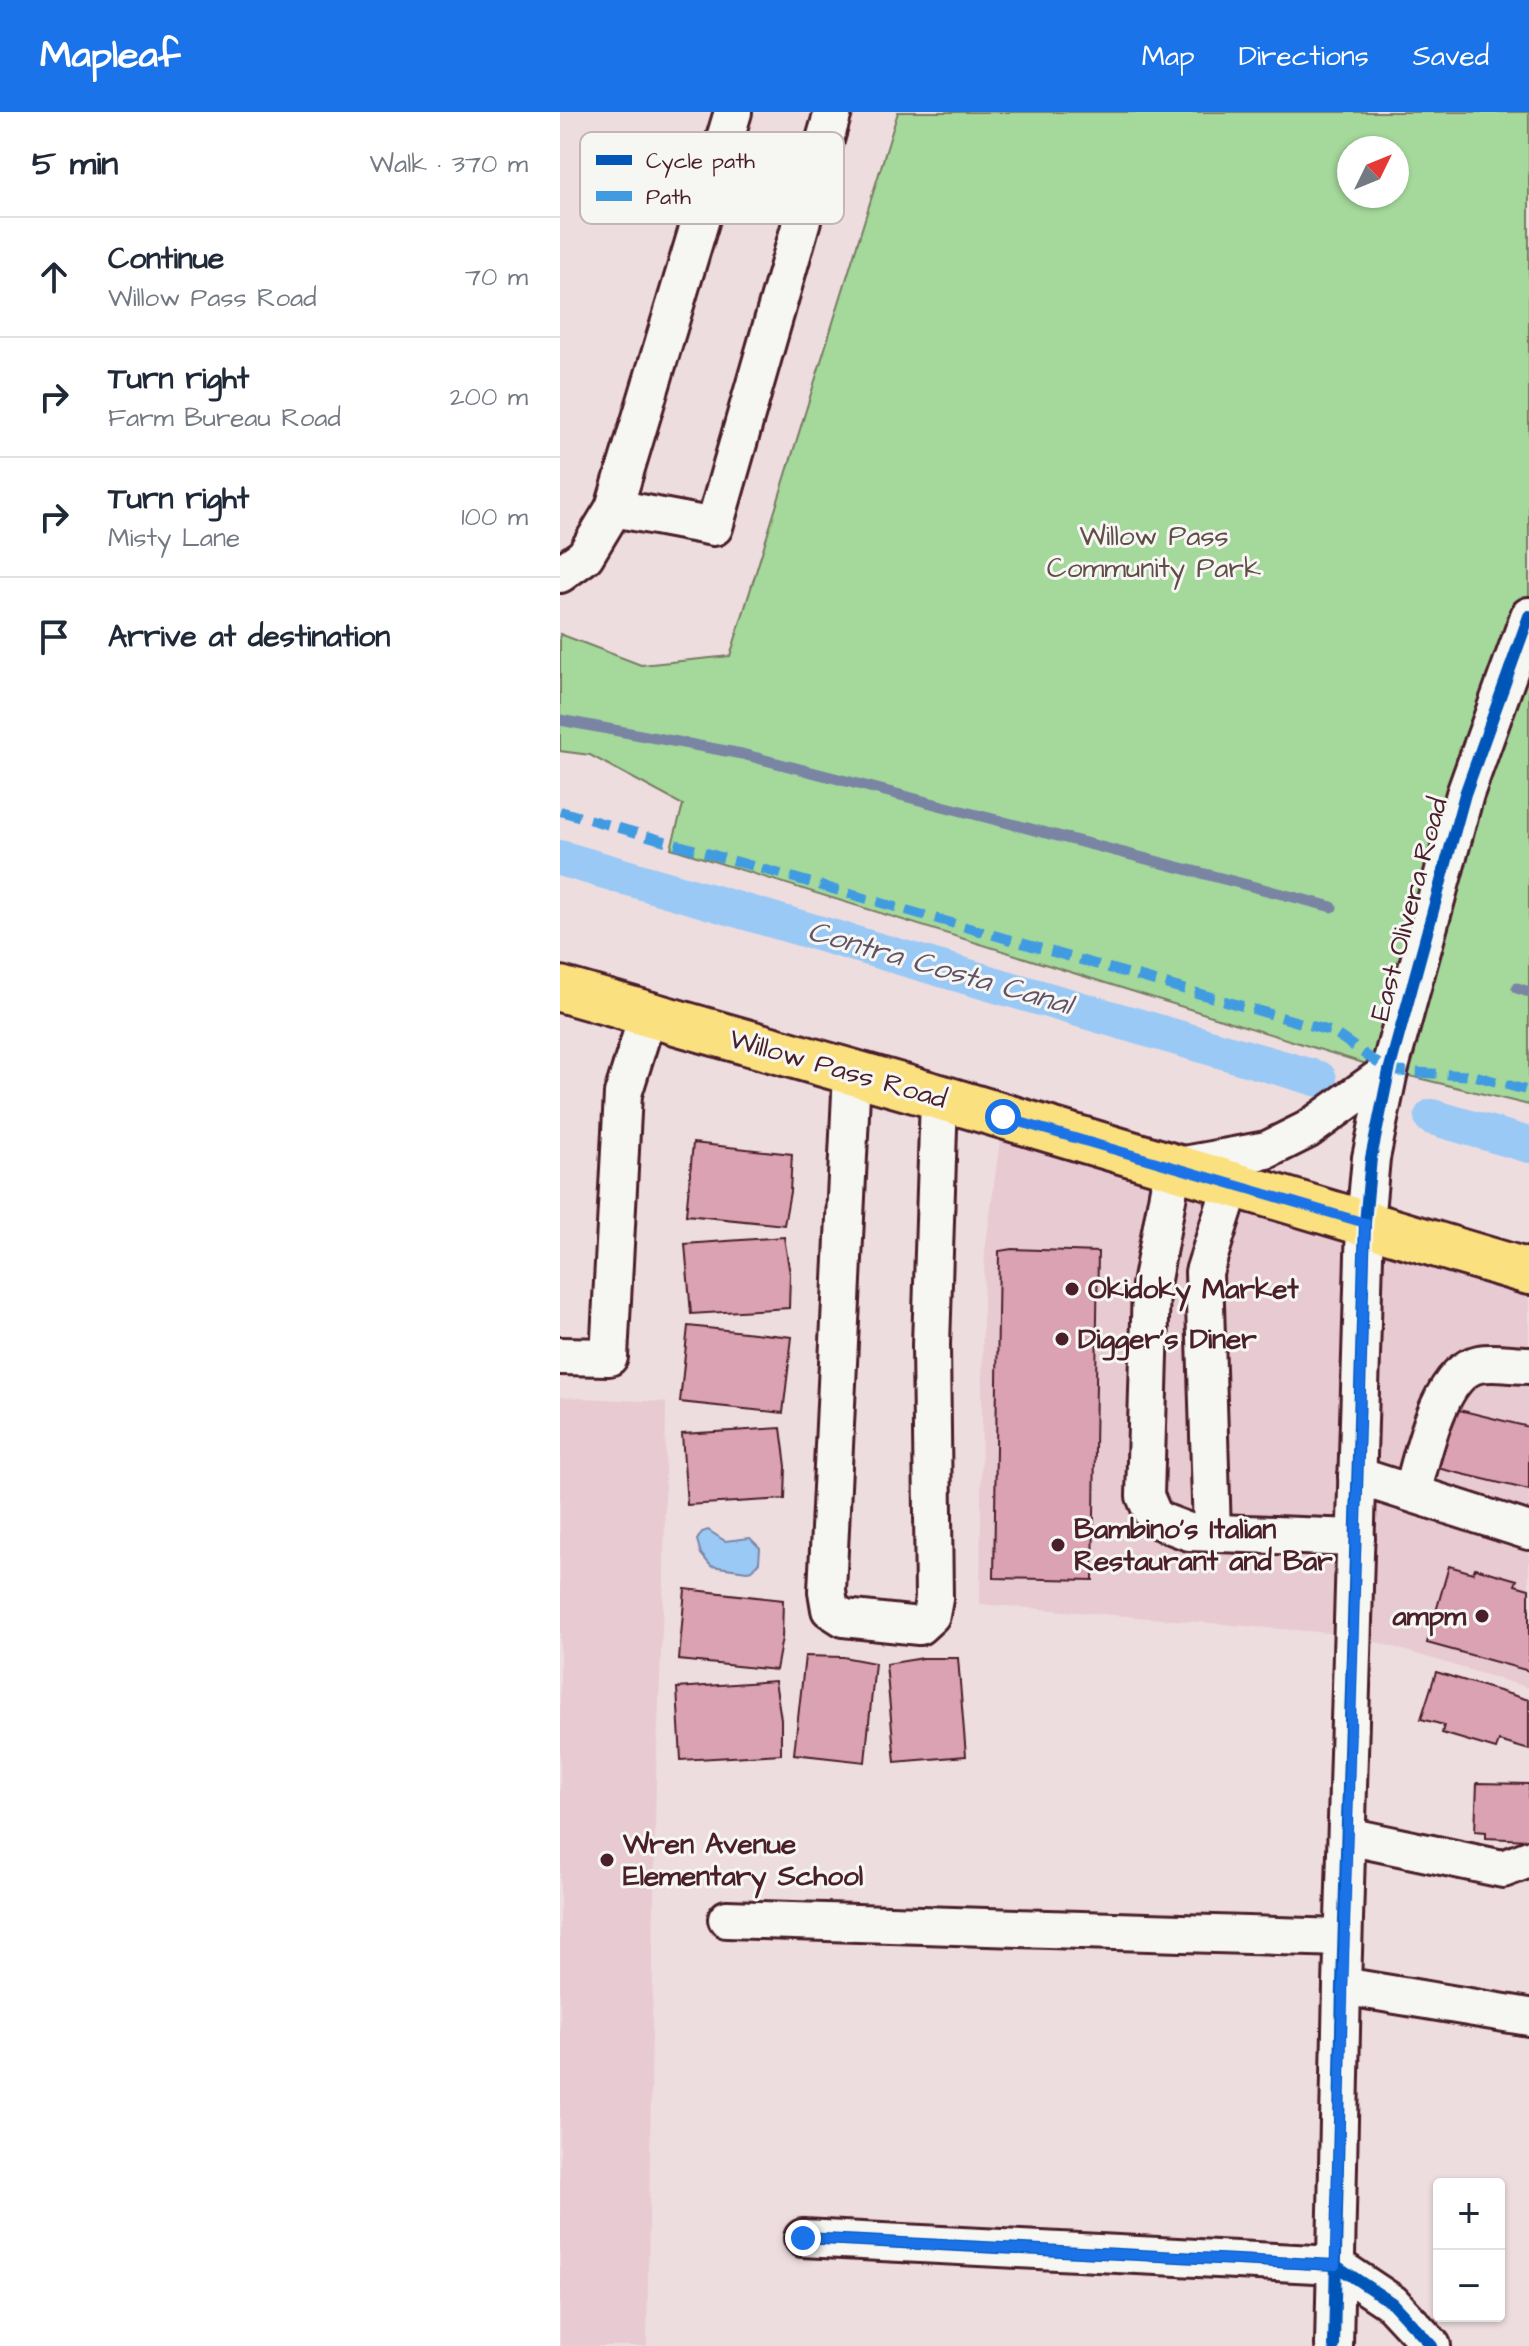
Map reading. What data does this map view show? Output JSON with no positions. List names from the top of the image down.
{
  "streets": {
    "main road": ["Willow Pass Road"],
    "street": ["East Olivera Road"]
  },
  "crossings": [
    ["East Olivera Road", "Willow Pass Road"]
  ],
  "water": ["Contra Costa Canal"],
  "parks": ["Willow Pass Community Park"],
  "places": [
    "Okidoky Market",
    "Digger's Diner",
    "Bambino's Italian Restaurant and Bar",
    "ampm",
    "Wren Avenue Elementary School"
  ],
  "legend": ["Cycle path", "Path"],
  "north": "top right",
  "page": {
    "header": "Mapleaf",
    "nav": ["Map", "Directions", "Saved"],
    "heading": ["5 min", "Walk · 370 m"],
    "list": [
      ["Continue", "Willow Pass Road", "70 m"],
      ["Turn right", "Farm Bureau Road", "200 m"],
      ["Turn right", "Misty Lane", "100 m"],
      "Arrive at destination"
    ],
    "map_buttons": ["+", "−"]
  }
}
